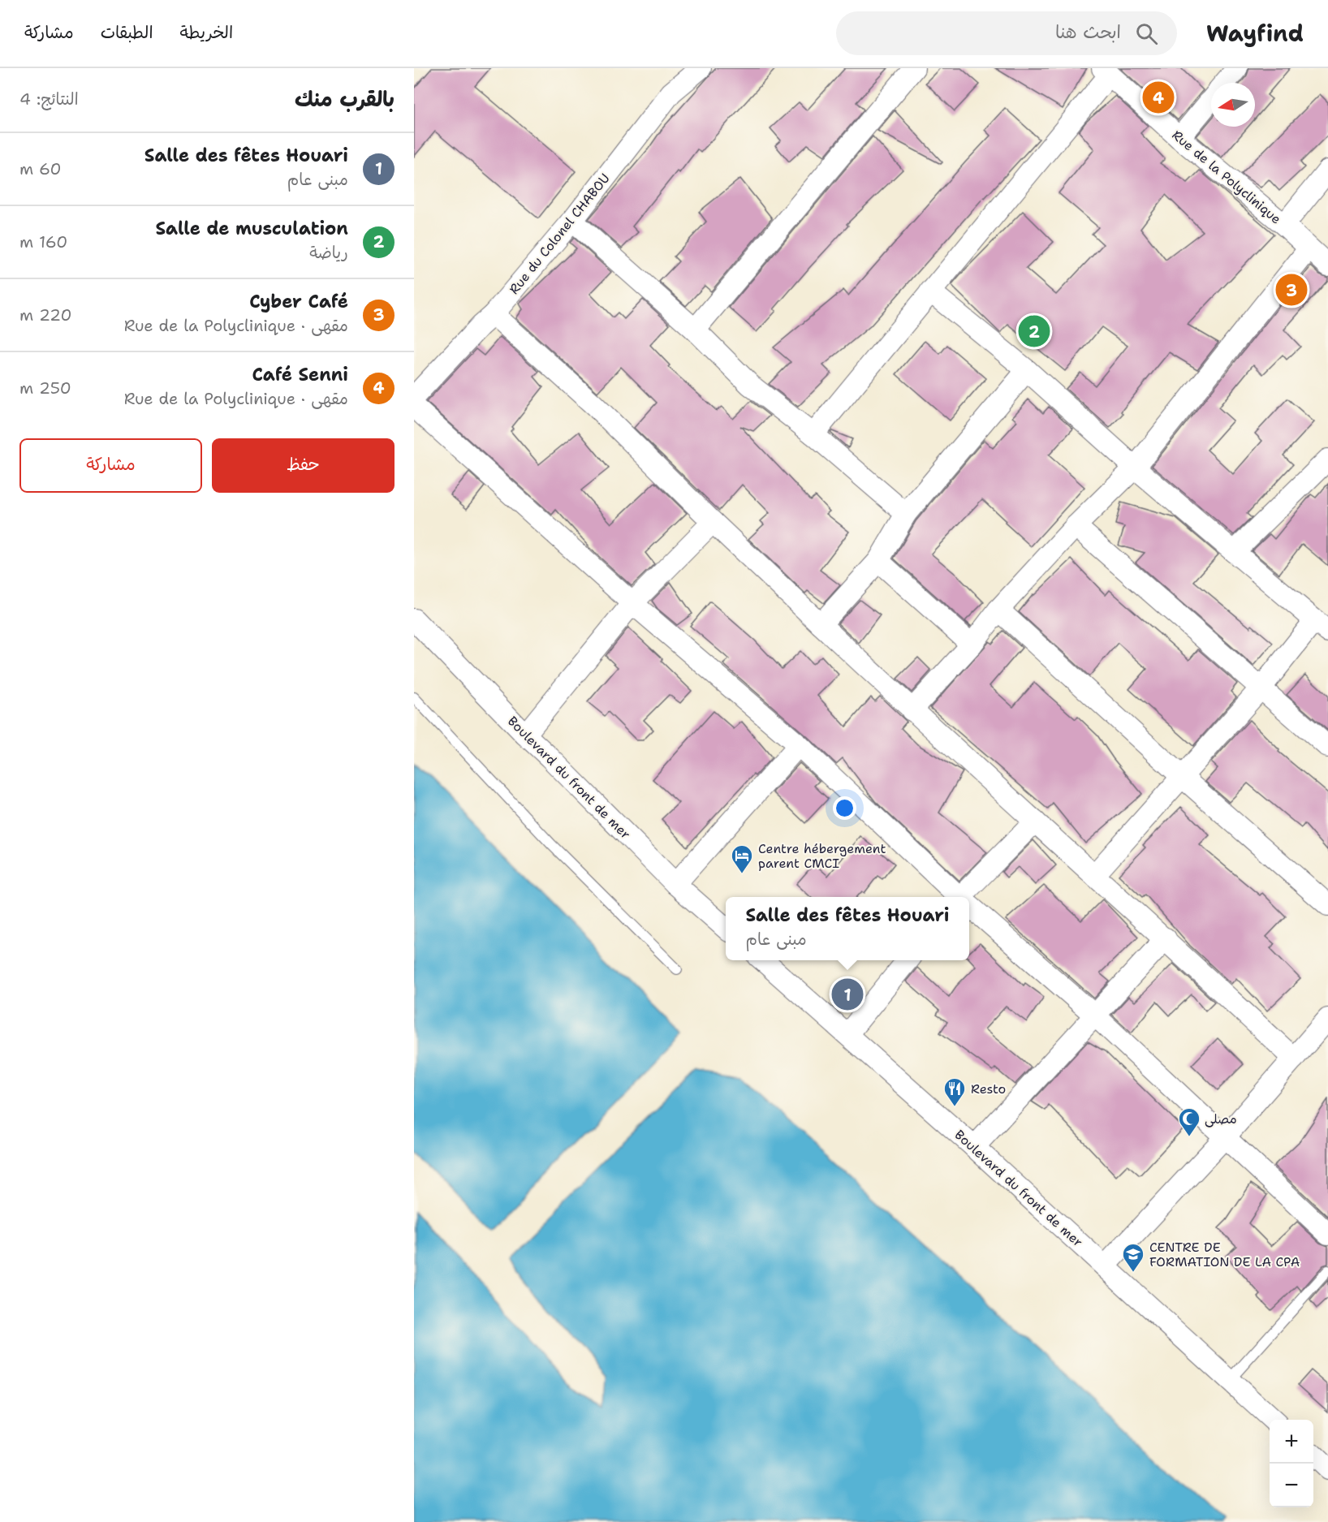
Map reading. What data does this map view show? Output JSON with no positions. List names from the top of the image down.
{
  "streets": {
    "street": ["Rue de la Polyclinique", "Rue du Colonel CHABOU", "Boulevard du front de mer"]
  },
  "places": {
    "hotel": ["Centre hébergement parent CMCI"],
    "restaurant": ["Resto"],
    "mosque": ["مصلى"],
    "school or university": ["CENTRE DE FORMATION DE LA CPA"]
  },
  "north": "left",
  "page": {
    "header": "Wayfind",
    "search": "ابحث هنا",
    "nav": ["الخريطة", "الطبقات", "مشاركة"],
    "heading": ["بالقرب منك", "النتائج: 4"],
    "pins": [
      "4",
      "3",
      "2",
      "1"
    ],
    "list": [
      {
        "mark": "1",
        "name": "Salle des fêtes Houari",
        "note": "مبنى عام",
        "value": "60 m"
      },
      {
        "mark": "2",
        "name": "Salle de musculation",
        "note": "رياضة",
        "value": "160 m"
      },
      {
        "mark": "3",
        "name": "Cyber Café",
        "note": "مقهى · Rue de la Polyclinique",
        "value": "220 m"
      },
      {
        "mark": "4",
        "name": "Café Senni",
        "note": "مقهى · Rue de la Polyclinique",
        "value": "250 m"
      }
    ],
    "buttons": ["حفظ", "مشاركة"],
    "popup": ["Salle des fêtes Houari", "مبنى عام"],
    "map_buttons": ["+", "−"]
  }
}
